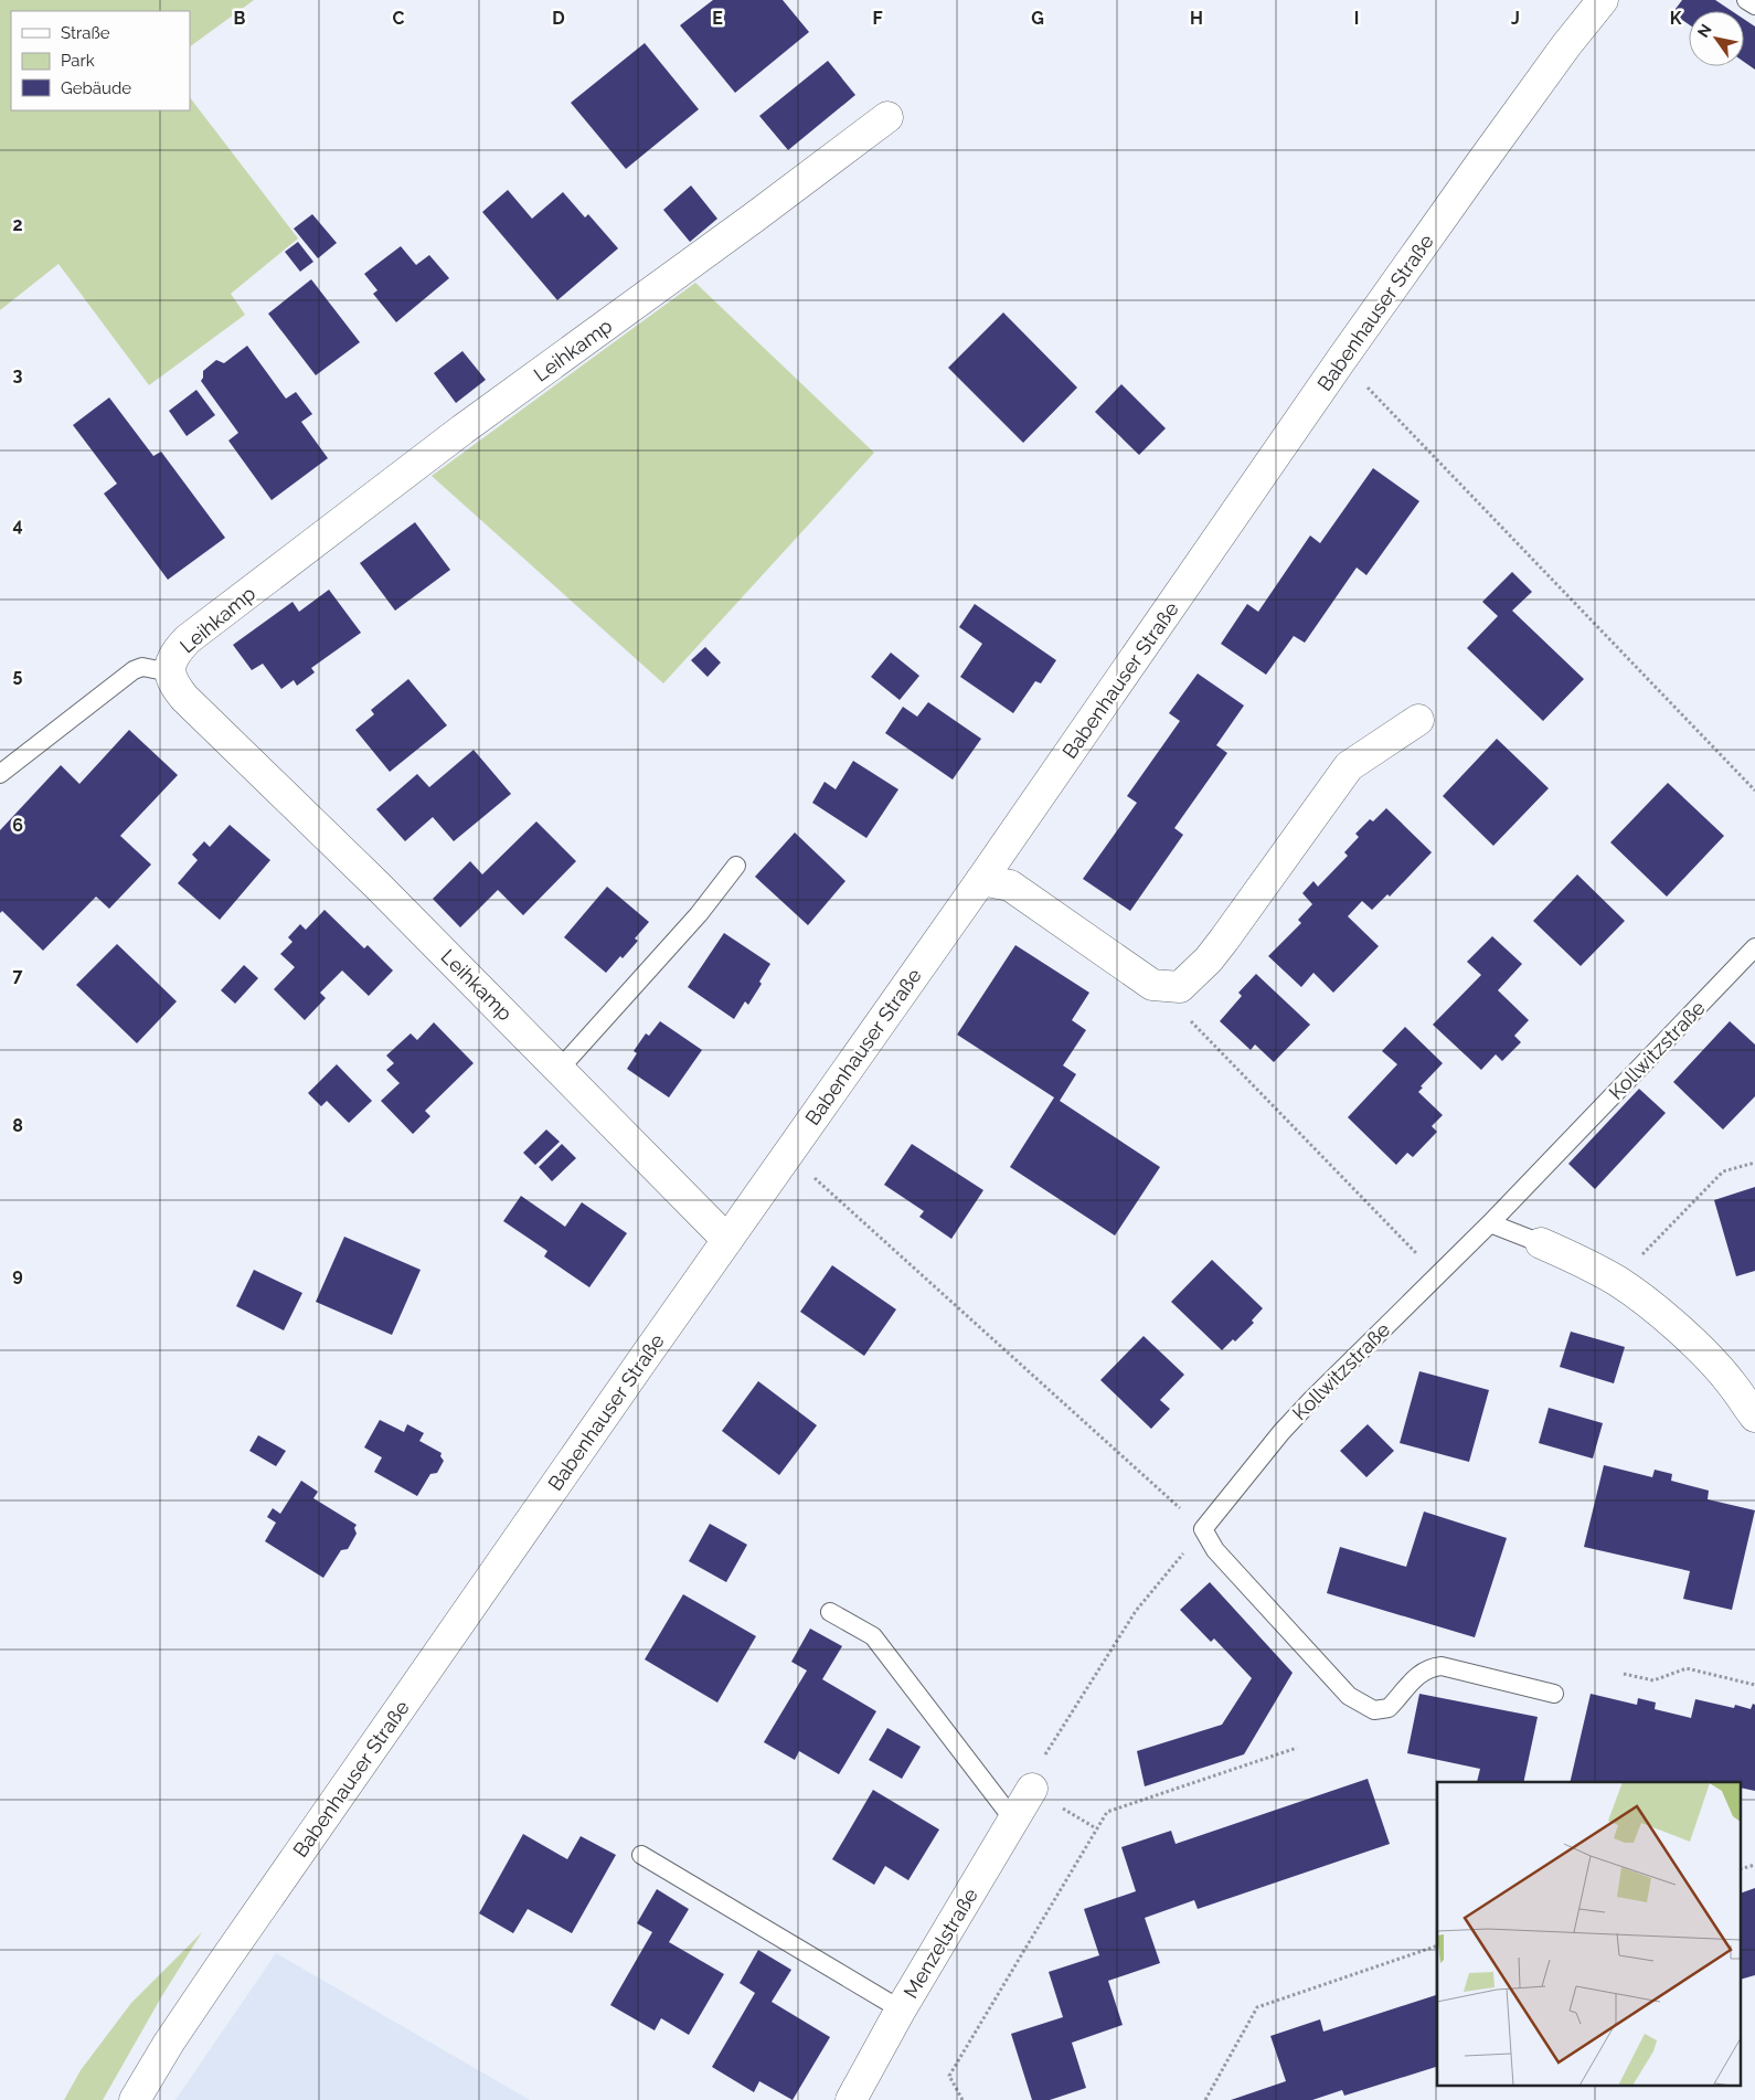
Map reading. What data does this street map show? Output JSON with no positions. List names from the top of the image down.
{
  "streets": {
    "street": ["Babenhauser Straße", "Leihkamp", "Menzelstraße"],
    "lane": ["Kollwitzstraße"]
  },
  "crossings": [
    ["Babenhauser Straße", "Leihkamp"]
  ],
  "legend": ["Straße", "Park", "Gebäude"],
  "north": "top left",
  "grid": {
    "columns": [
      "B",
      "C",
      "D",
      "E",
      "F",
      "G",
      "H",
      "I",
      "J",
      "K"
    ],
    "rows": [
      "2",
      "3",
      "4",
      "5",
      "6",
      "7",
      "8",
      "9"
    ]
  }
}
